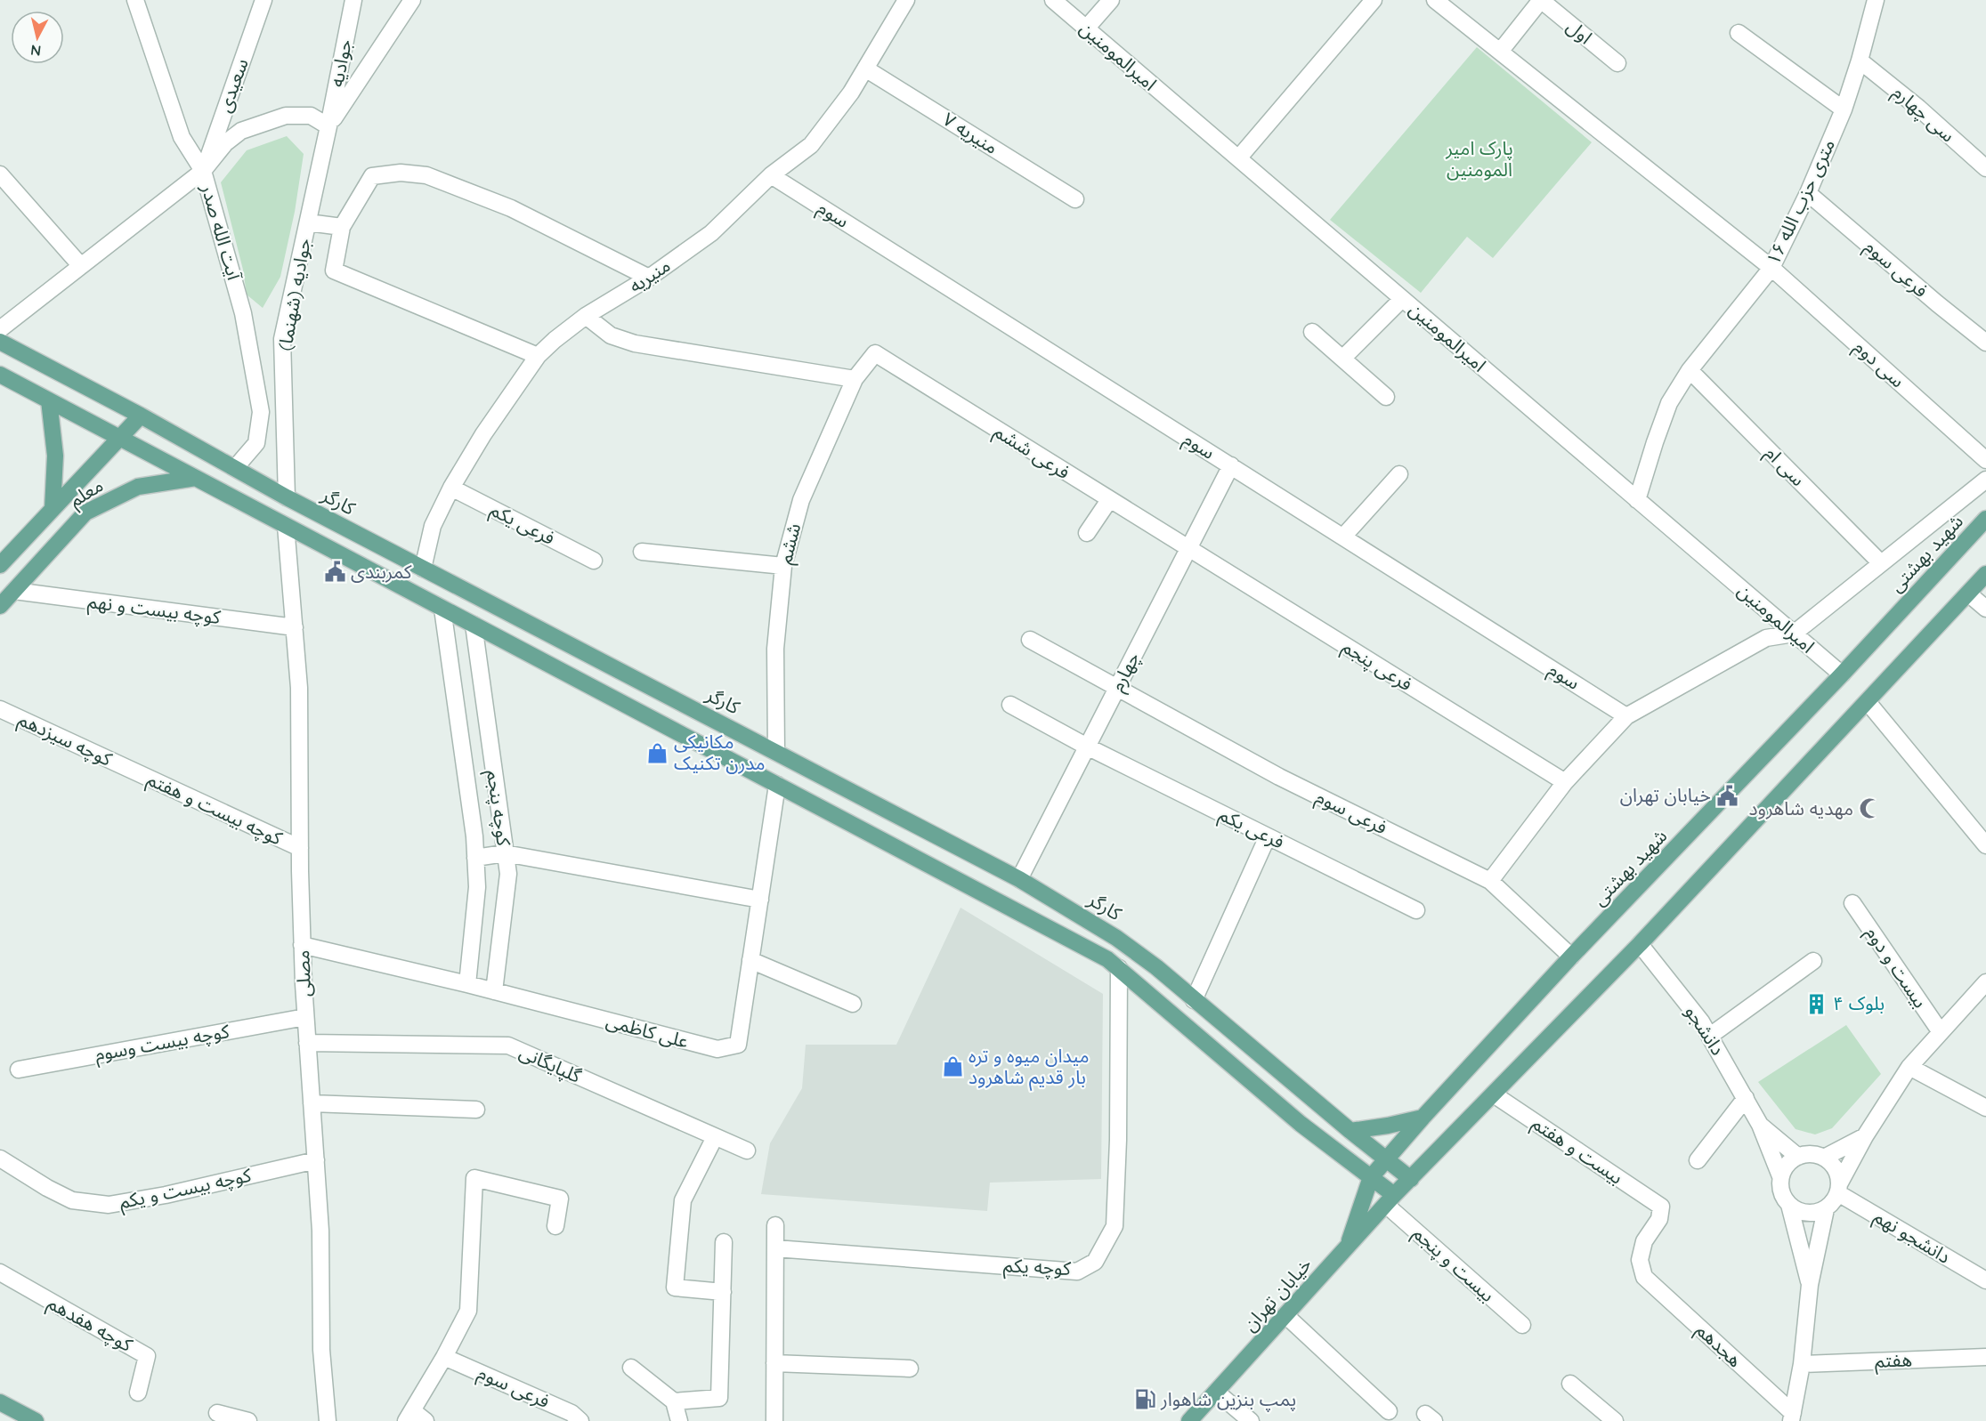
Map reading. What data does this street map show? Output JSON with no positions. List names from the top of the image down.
{
  "streets": {
    "main road": [
      "معلم",
      "کارگر",
      "شهید بهشتی",
      "خیابان تهران"
    ],
    "street": [
      "اول",
      "امیرالمومنین",
      "جوادیه",
      "سعیدی",
      "سی چهارم",
      "منیریه ۷",
      "۱۶ متری حزب الله",
      "سوم",
      "آیت الله صدر",
      "فرعی سوم",
      "منیریه",
      "جوادیه (شهنما)",
      "سی دوم",
      "فرعی ششم",
      "سی ام",
      "فرعی یکم",
      "ششم",
      "کوچه بیست و نهم",
      "فرعی پنجم",
      "چهارم",
      "کوچه سیزدهم",
      "کوچه پنجم",
      "کوچه بیست و هفتم",
      "بیست و دوم",
      "مصلی",
      "دانشجو",
      "علی کاظمی",
      "کوچه بیست وسوم",
      "گلپایگانی",
      "بیست و هفتم",
      "کوچه بیست و یکم",
      "دانشجو نهم",
      "بیست و پنجم",
      "کوچه یکم",
      "کوچه هفدهم",
      "هجدهم",
      "هفتم"
    ]
  },
  "crossings": [
    ["امیرالمومنین", "۱۶ متری حزب الله"],
    ["امیرالمومنین", "شهید بهشتی"],
    ["جوادیه", "جوادیه (شهنما)"],
    ["سعیدی", "آیت الله صدر"],
    ["سی چهارم", "۱۶ متری حزب الله"],
    ["منیریه ۷", "منیریه"],
    ["۱۶ متری حزب الله", "فرعی سوم"],
    ["۱۶ متری حزب الله", "سی دوم"],
    ["۱۶ متری حزب الله", "سی ام"],
    ["سوم", "منیریه"],
    ["سوم", "چهارم"],
    ["آیت الله صدر", "کارگر"],
    ["فرعی سوم", "شهید بهشتی"],
    ["فرعی سوم", "چهارم"],
    ["منیریه", "کارگر"],
    ["منیریه", "فرعی یکم"],
    ["جوادیه (شهنما)", "کارگر"],
    ["فرعی ششم", "ششم"],
    ["فرعی ششم", "فرعی پنجم"],
    ["فرعی ششم", "چهارم"],
    ["معلم", "کارگر"],
    ["معلم", "کوچه بیست و نهم"],
    ["کارگر", "ششم"],
    ["کارگر", "شهید بهشتی"],
    ["کارگر", "چهارم"],
    ["فرعی یکم", "چهارم"],
    ["کوچه بیست و نهم", "مصلی"],
    ["فرعی پنجم", "چهارم"],
    ["کوچه سیزدهم", "کوچه بیست و هفتم"],
    ["کوچه پنجم", "علی کاظمی"],
    ["کوچه بیست و هفتم", "مصلی"],
    ["مصلی", "علی کاظمی"],
    ["مصلی", "کوچه بیست وسوم"],
    ["مصلی", "گلپایگانی"],
    ["مصلی", "کوچه بیست و یکم"],
    ["دانشجو", "دانشجو نهم"],
    ["بیست و هفتم", "هجدهم"],
    ["بیست و پنجم", "خیابان تهران"]
  ],
  "parks": ["پارک امیر المومنین"],
  "places": {
    "public building": ["کمربندی", "خیابان تهران"],
    "shop": ["مکانیکی مدرن تکنیک", "میدان میوه و تره بار قدیم شاهرود"],
    "mosque": ["مهدیه شاهرود"],
    "building": ["بلوک ۴"],
    "fuel station": ["پمپ بنزین شاهوار"]
  },
  "north": "bottom"
}
